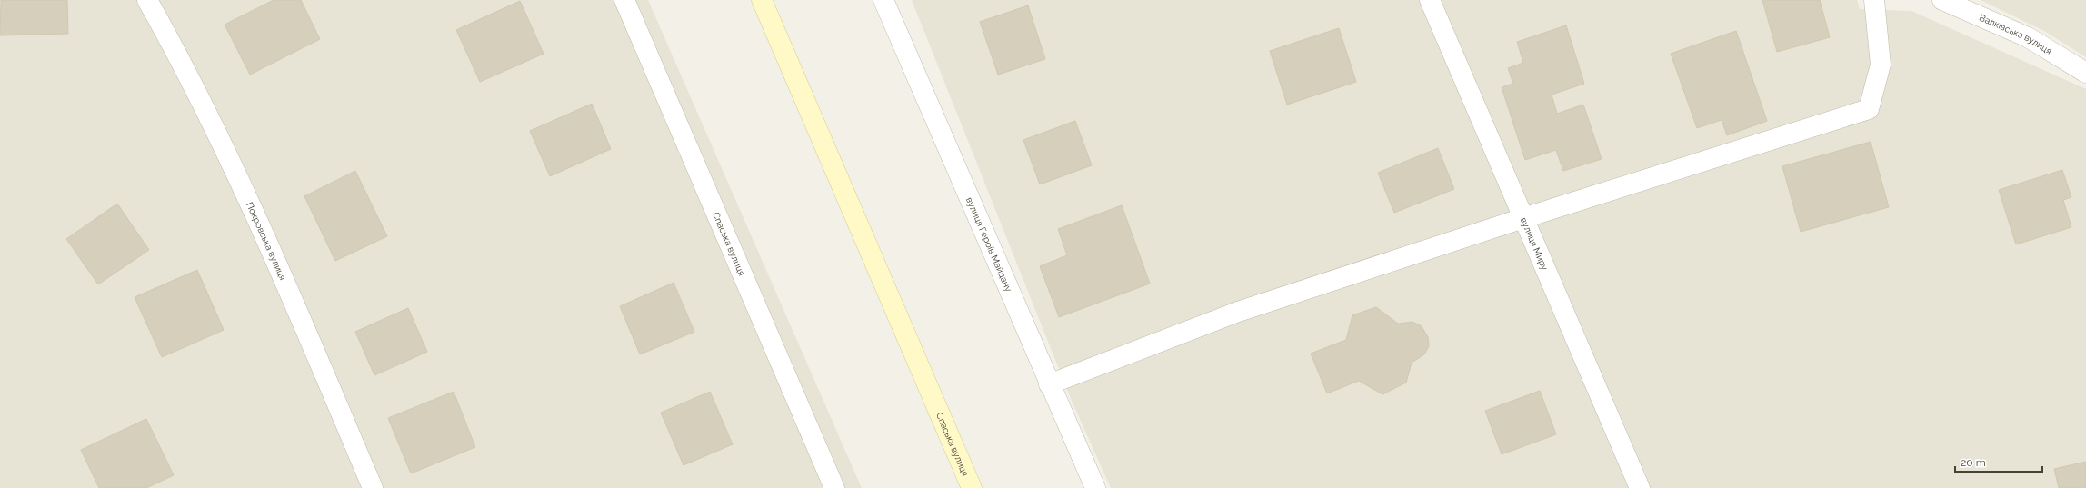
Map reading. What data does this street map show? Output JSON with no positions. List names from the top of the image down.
{
  "streets": {
    "street": [
      "Валківська вулиця",
      "Покровська вулиця",
      "Спаська вулиця",
      "вулиця Героїв Майдану",
      "вулиця Миру"
    ]
  },
  "scale_bar": "20 m"
}
